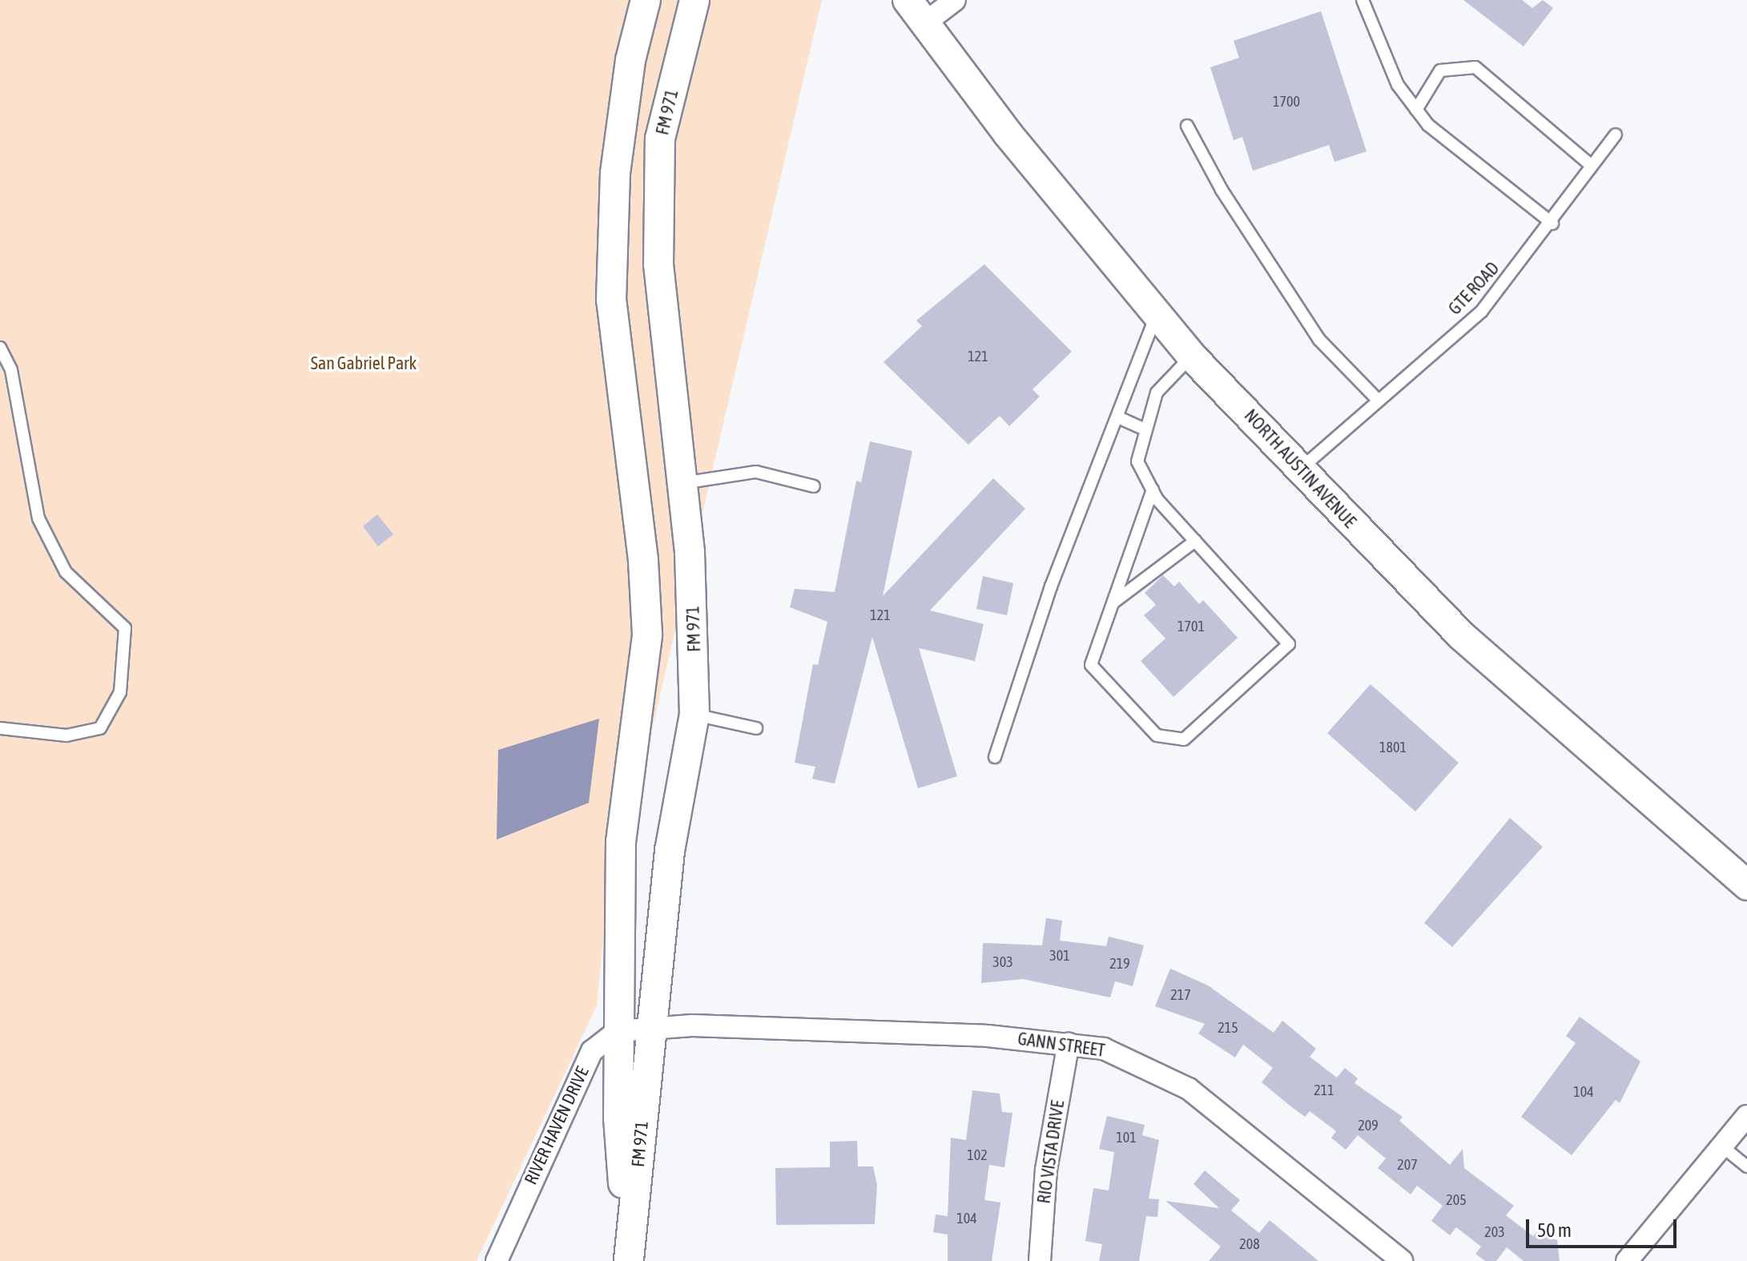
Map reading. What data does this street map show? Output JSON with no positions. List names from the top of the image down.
{
  "streets": {
    "main road": ["FM 971", "NORTH AUSTIN AVENUE"],
    "street": ["GANN STREET", "RIVER HAVEN DRIVE", "RIO VISTA DRIVE"],
    "lane": ["GTE ROAD"]
  },
  "crossings": [
    ["FM 971", "GANN STREET"],
    ["FM 971", "RIVER HAVEN DRIVE"],
    ["GTE ROAD", "NORTH AUSTIN AVENUE"],
    ["GANN STREET", "RIVER HAVEN DRIVE"],
    ["GANN STREET", "RIO VISTA DRIVE"]
  ],
  "parks": ["San Gabriel Park"],
  "house_numbers": [
    "1700",
    "121",
    "121",
    "1701",
    "1801",
    "301",
    "303",
    "219",
    "217",
    "215",
    "211",
    "104",
    "209",
    "101",
    "102",
    "207",
    "205",
    "104",
    "203",
    "208"
  ],
  "scale_bar": "50 m"
}
